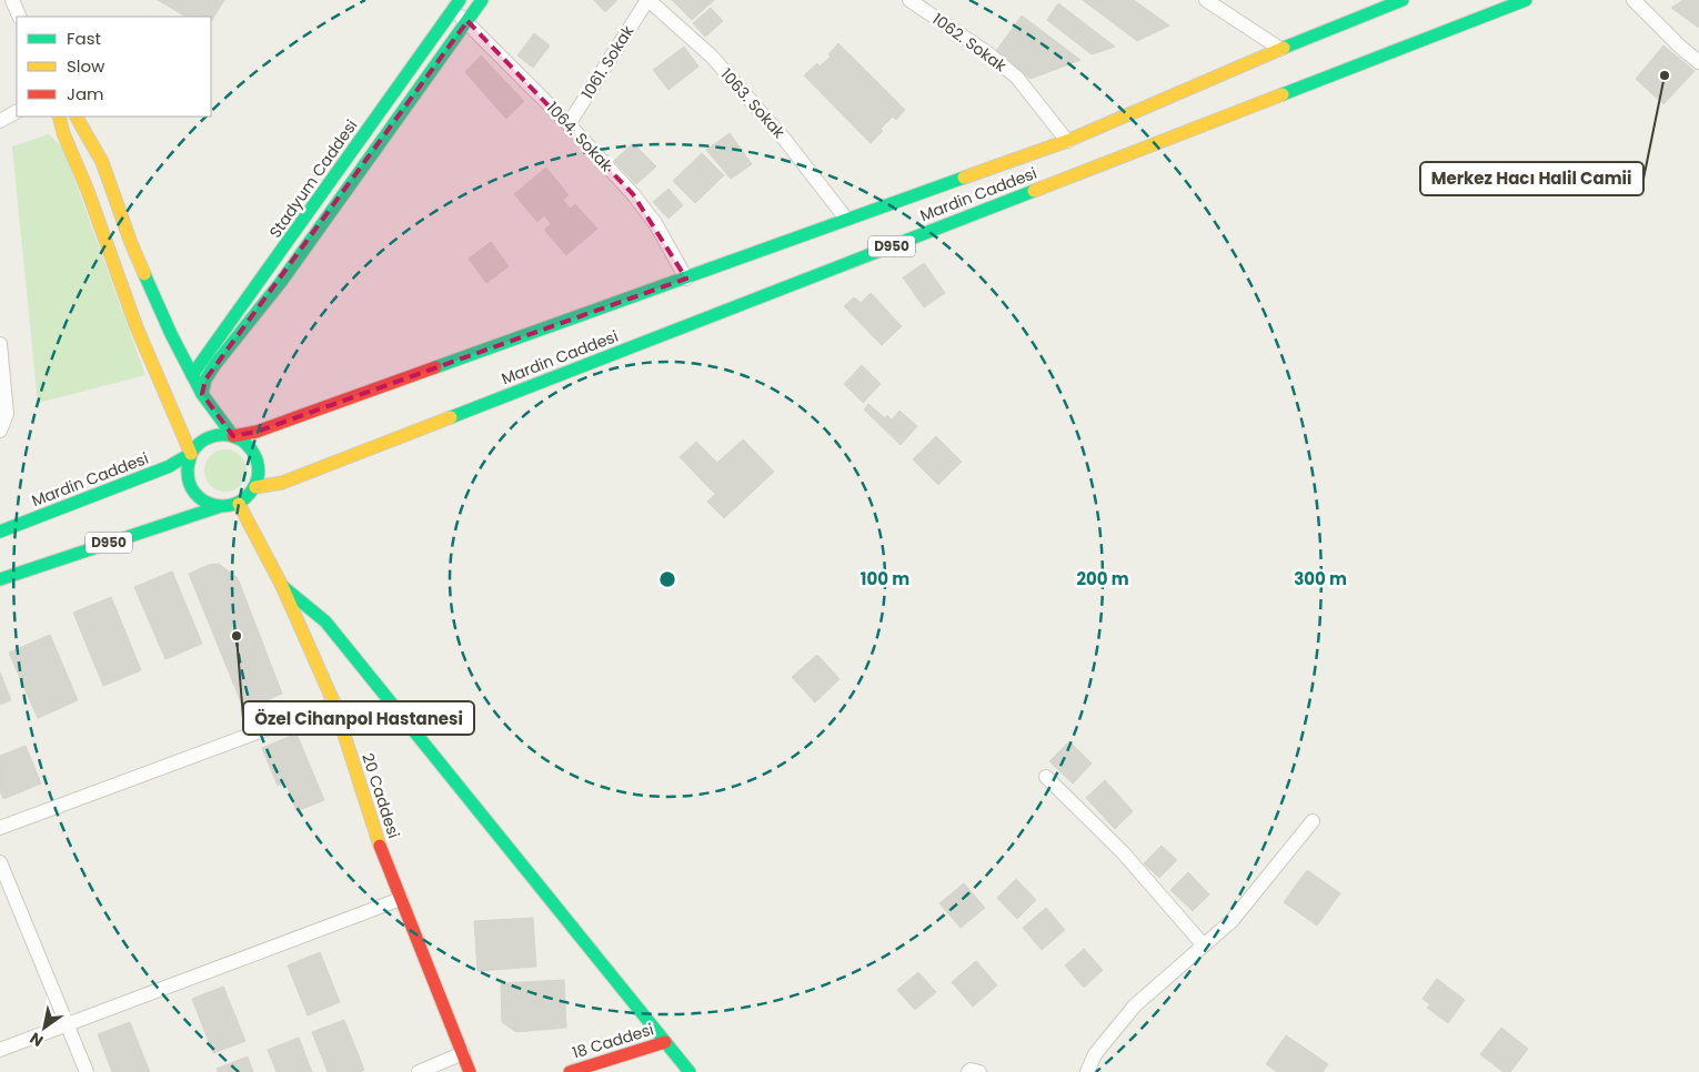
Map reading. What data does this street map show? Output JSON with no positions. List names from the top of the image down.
{
  "streets": {
    "main road": [
      "Stadyum Caddesi",
      "Mardin Caddesi",
      "D950",
      "20 Caddesi",
      "18 Caddesi"
    ],
    "street": [
      "1062. Sokak",
      "1061. Sokak",
      "1063. Sokak",
      "1064. Sokak"
    ]
  },
  "crossings": [
    ["1062. Sokak", "Mardin Caddesi"],
    ["1061. Sokak", "1063. Sokak"],
    ["1061. Sokak", "1064. Sokak"],
    ["1063. Sokak", "Mardin Caddesi"],
    ["1064. Sokak", "Stadyum Caddesi"],
    ["1064. Sokak", "Mardin Caddesi"],
    ["Mardin Caddesi", "D950"],
    ["Mardin Caddesi", "20 Caddesi"],
    ["D950", "20 Caddesi"]
  ],
  "places": ["Merkez Hacı Halil Camii", "Özel Cihanpol Hastanesi"],
  "legend": ["Fast", "Slow", "Jam"],
  "north": "bottom left",
  "rings": ["100 m", "200 m", "300 m"]
}
